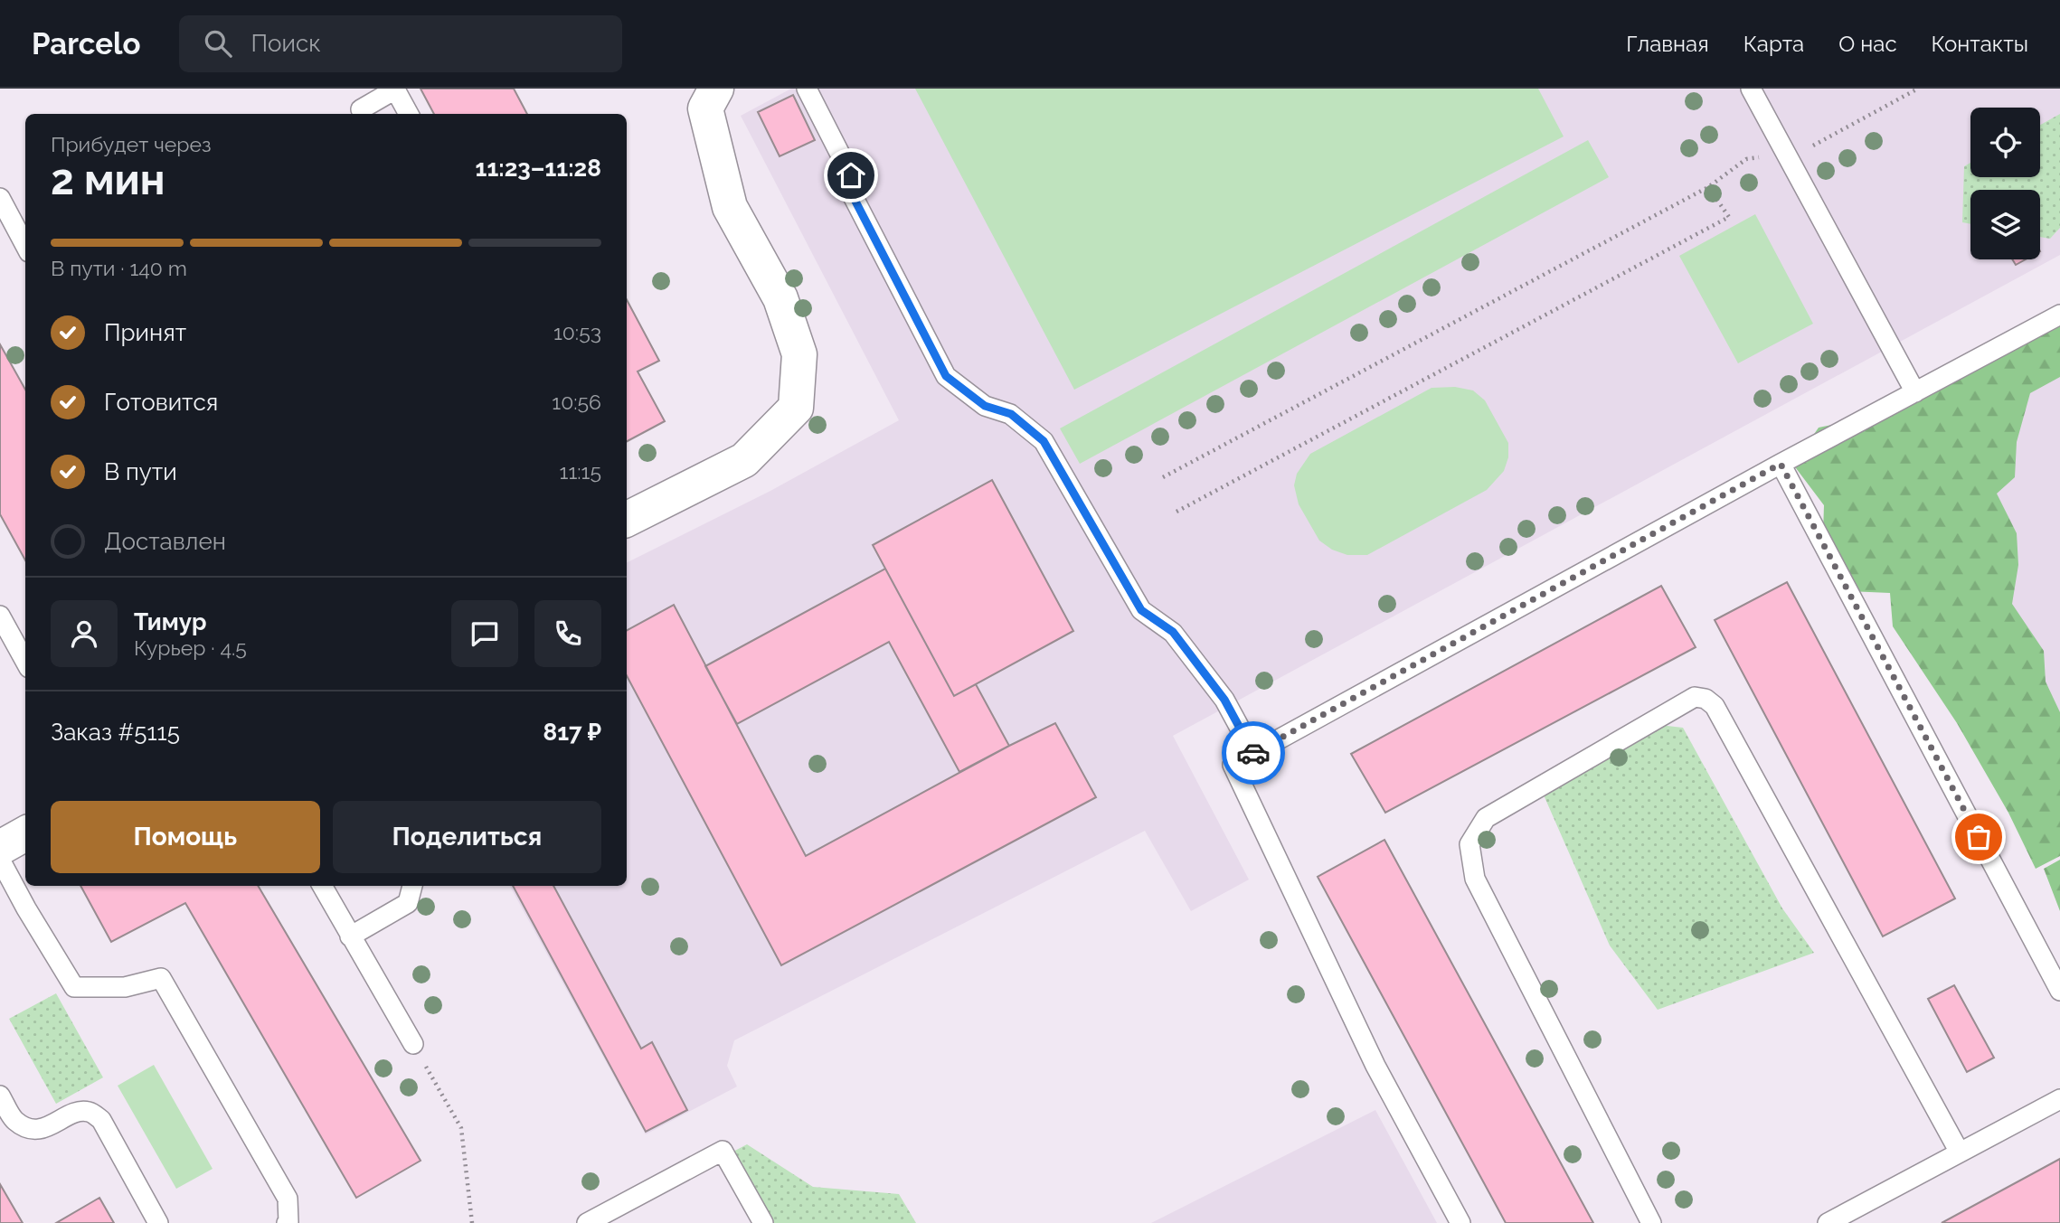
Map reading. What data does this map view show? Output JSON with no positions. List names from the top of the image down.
{
  "page": {
    "header": "Parcelo",
    "search": "Поиск",
    "nav": [
      "Главная",
      "Карта",
      "О нас",
      "Контакты"
    ],
    "heading": ["2 мин", "Прибудет через", "11:23–11:28"],
    "panel": [
      "Тимур",
      "Курьер · 4.5",
      "Заказ #5115",
      "817 ₽"
    ],
    "bar": "В пути · 140 m",
    "list": [
      ["Принят", "10:53"],
      ["Готовится", "10:56"],
      ["В пути", "11:15"],
      "Доставлен"
    ],
    "buttons": ["Помощь", "Поделиться"]
  }
}
